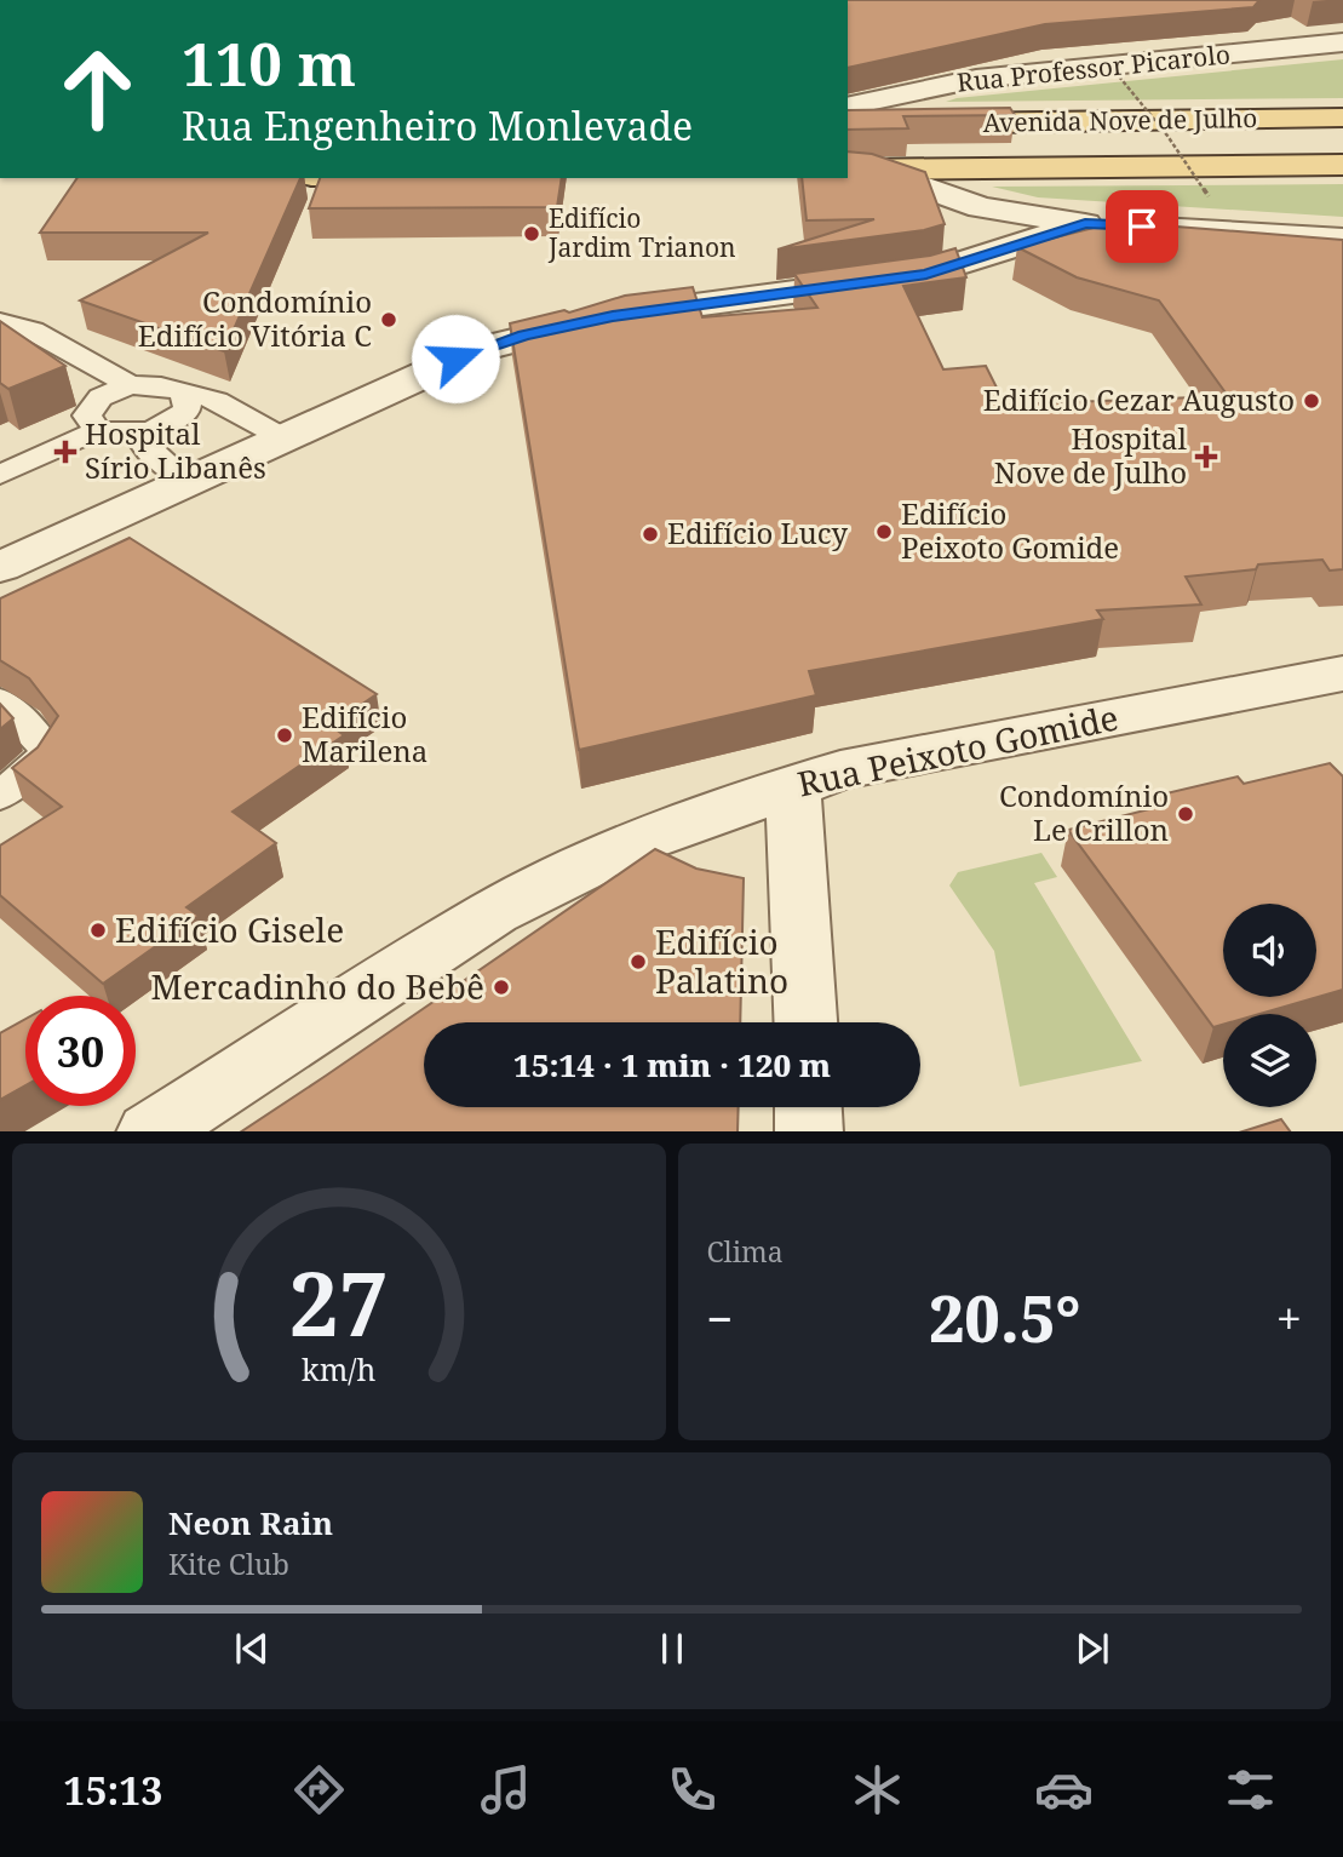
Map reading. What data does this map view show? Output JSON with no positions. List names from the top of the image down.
{
  "streets": {
    "main road": ["Avenida Nove de Julho"],
    "street": ["Rua Professor Picarolo", "Rua Peixoto Gomide"]
  },
  "places": {
    "other": [
      "Edifício Jardim Trianon",
      "Condomínio Edifício Vitória C",
      "Edifício Cezar Augusto",
      "Edifício Peixoto Gomide",
      "Edifício Lucy",
      "Edifício Marilena",
      "Condomínio Le Crillon",
      "Edifício Gisele",
      "Edifício Palatino",
      "Mercadinho do Bebê"
    ],
    "health": ["Hospital Sírio Libanês", "Hospital Nove de Julho"]
  },
  "page": {
    "turn": ["110 m", "Rua Engenheiro Monlevade"],
    "limit": "30",
    "trip": "15:14 · 1 min · 120 m",
    "tile": "Clima",
    "heat": ["−", "20.5°", "+"],
    "song": ["Neon Rain", "Kite Club"],
    "tabs": "15:13",
    "gauge": ["27", "km/h"]
  }
}
